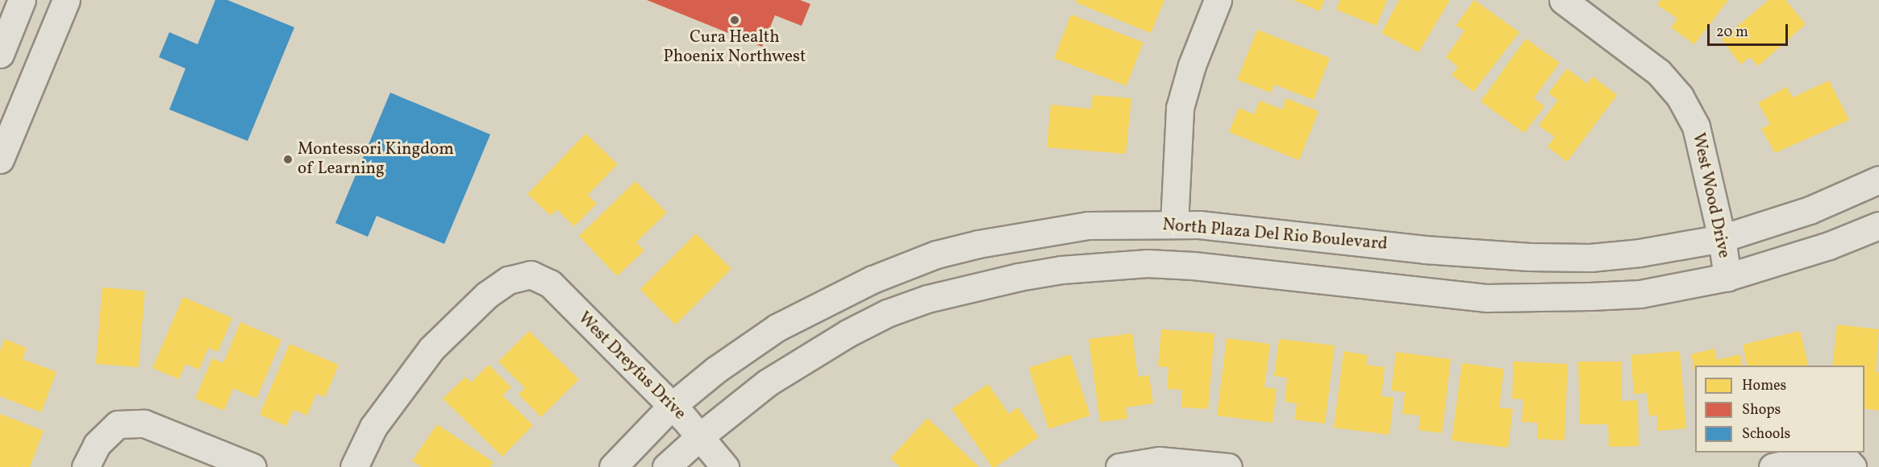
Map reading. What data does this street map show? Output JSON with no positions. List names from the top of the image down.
{
  "streets": {
    "street": ["West Wood Drive", "North Plaza Del Rio Boulevard", "West Dreyfus Drive"]
  },
  "crossings": [
    ["West Wood Drive", "North Plaza Del Rio Boulevard"],
    ["North Plaza Del Rio Boulevard", "West Dreyfus Drive"]
  ],
  "places": ["Cura Health Phoenix Northwest", "Montessori Kingdom of Learning"],
  "legend": ["Homes", "Shops", "Schools"],
  "scale_bar": "20 m"
}
